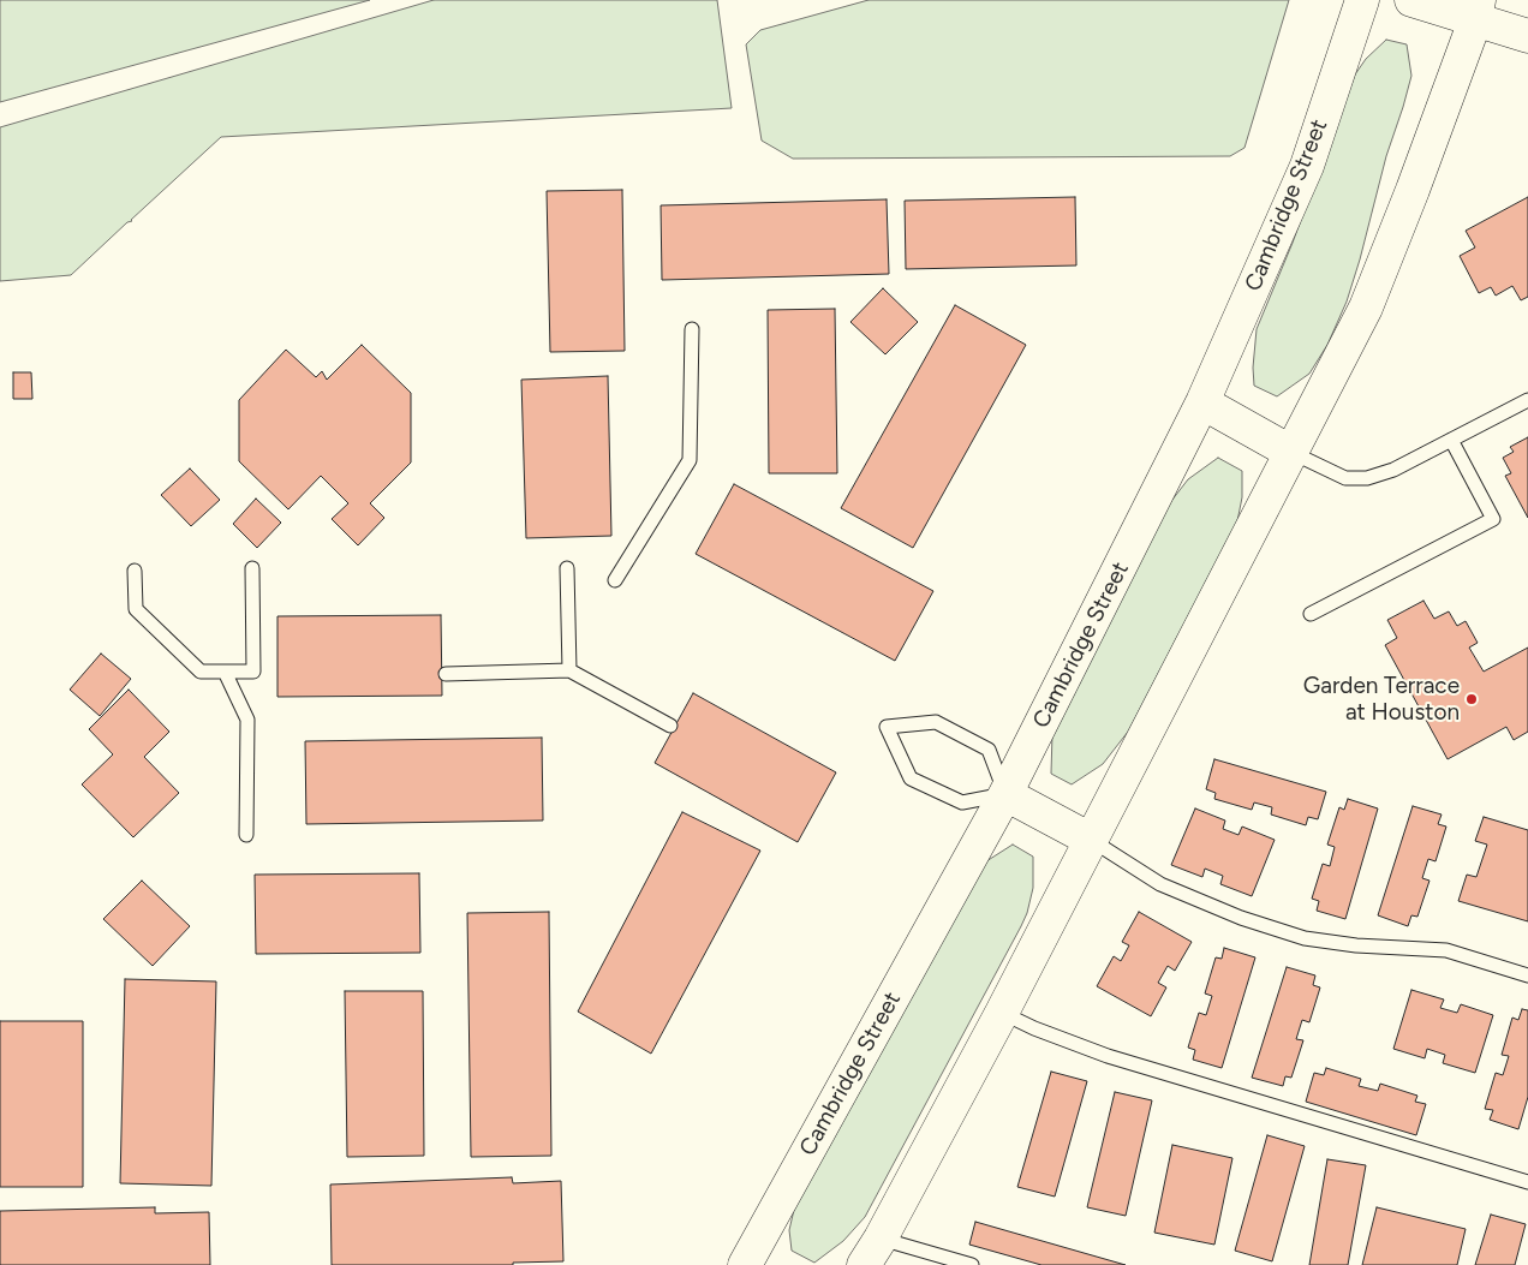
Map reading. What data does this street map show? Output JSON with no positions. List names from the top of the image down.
{
  "streets": {
    "street": ["Cambridge Street"]
  },
  "places": ["Garden Terrace at Houston"]
}
